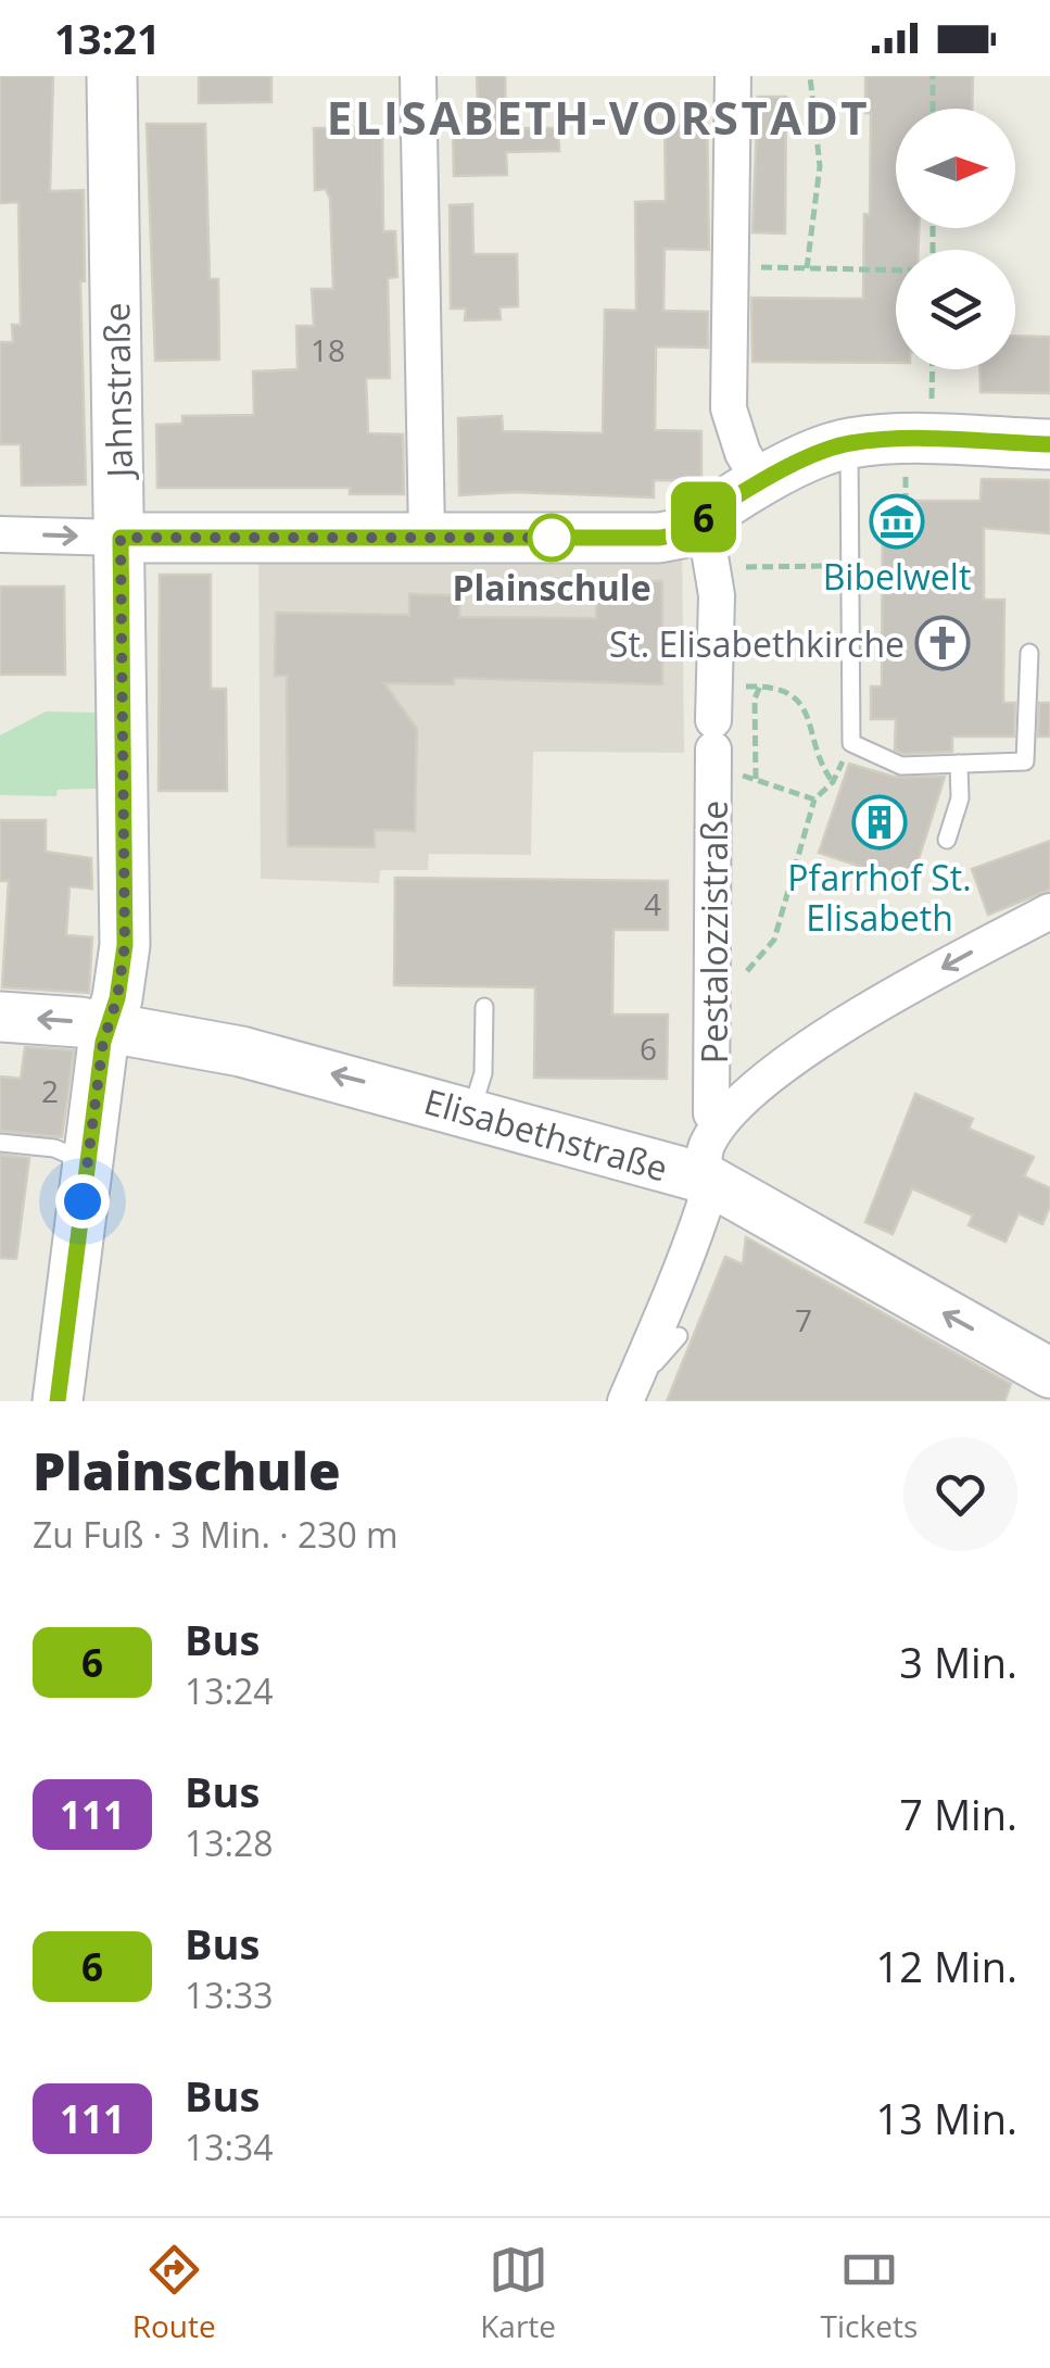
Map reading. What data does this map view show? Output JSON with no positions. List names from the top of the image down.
{
  "streets": {
    "street": ["Jahnstraße", "Pestalozzistraße", "Elisabethstraße"]
  },
  "crossings": [
    ["Jahnstraße", "Elisabethstraße"]
  ],
  "one_way": ["Elisabethstraße"],
  "districts": ["ELISABETH-VORSTADT"],
  "places": {
    "museum": ["Bibelwelt"],
    "other": ["Plainschule"],
    "church": ["St. Elisabethkirche"],
    "building": ["Pfarrhof St. Elisabeth"]
  },
  "lines": ["bus line 6"],
  "house_numbers": [
    "18",
    "4",
    "6",
    "2",
    "7"
  ],
  "north": "right",
  "page": {
    "status": "13:21",
    "on_map": "6",
    "heading": ["Plainschule", "Zu Fuß · 3 Min. · 230 m"],
    "list": [
      {
        "mark": "6",
        "name": "Bus",
        "note": "13:24",
        "value": "3 Min."
      },
      {
        "mark": "111",
        "name": "Bus",
        "note": "13:28",
        "value": "7 Min."
      },
      {
        "mark": "6",
        "name": "Bus",
        "note": "13:33",
        "value": "12 Min."
      },
      {
        "mark": "111",
        "name": "Bus",
        "note": "13:34",
        "value": "13 Min."
      }
    ],
    "tabs": ["Route", "Karte", "Tickets"]
  }
}
